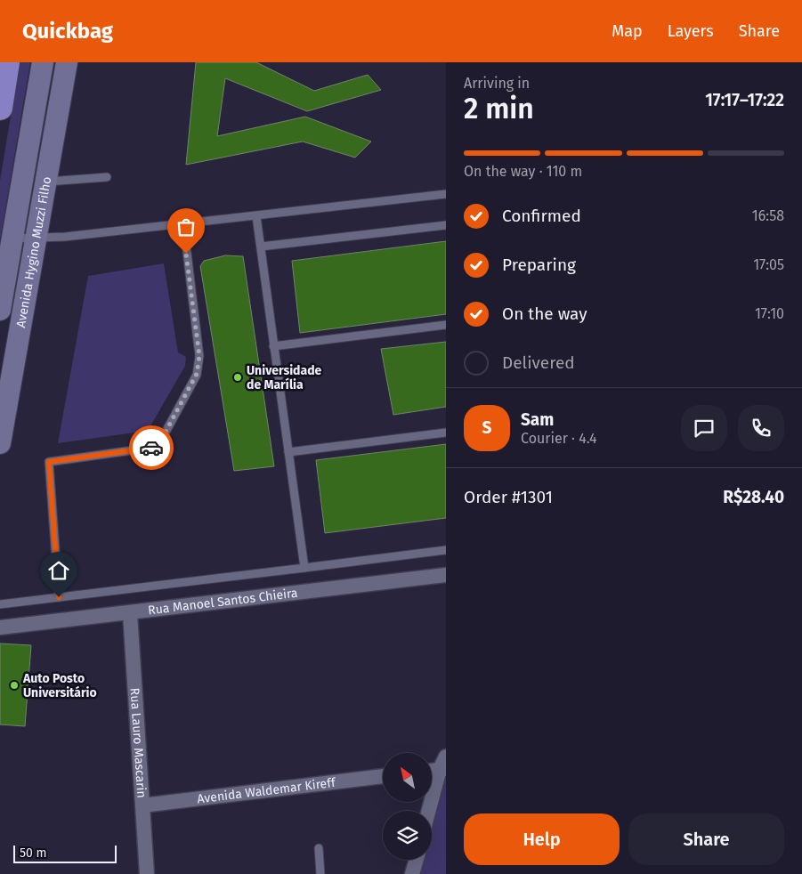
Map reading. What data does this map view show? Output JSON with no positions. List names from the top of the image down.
{
  "streets": {
    "main road": ["Avenida Hygino Muzzi Filho"],
    "street": ["Rua Manoel Santos Chieira", "Rua Lauro Mascarin", "Avenida Waldemar Kireff"]
  },
  "crossings": [
    ["Rua Manoel Santos Chieira", "Rua Lauro Mascarin"],
    ["Rua Lauro Mascarin", "Avenida Waldemar Kireff"]
  ],
  "places": ["Universidade de Marília", "Auto Posto Universitário"],
  "scale_bar": "50 m",
  "north": "top left",
  "page": {
    "header": "Quickbag",
    "nav": ["Map", "Layers", "Share"],
    "heading": ["2 min", "Arriving in", "17:17–17:22"],
    "panel": [
      "Sam",
      "Courier · 4.4",
      "Order #1301",
      "R$28.40"
    ],
    "bar": "On the way · 110 m",
    "list": [
      ["Confirmed", "16:58"],
      ["Preparing", "17:05"],
      ["On the way", "17:10"],
      "Delivered"
    ],
    "round": "S",
    "buttons": ["Help", "Share"],
    "scale": "50 m"
  }
}
